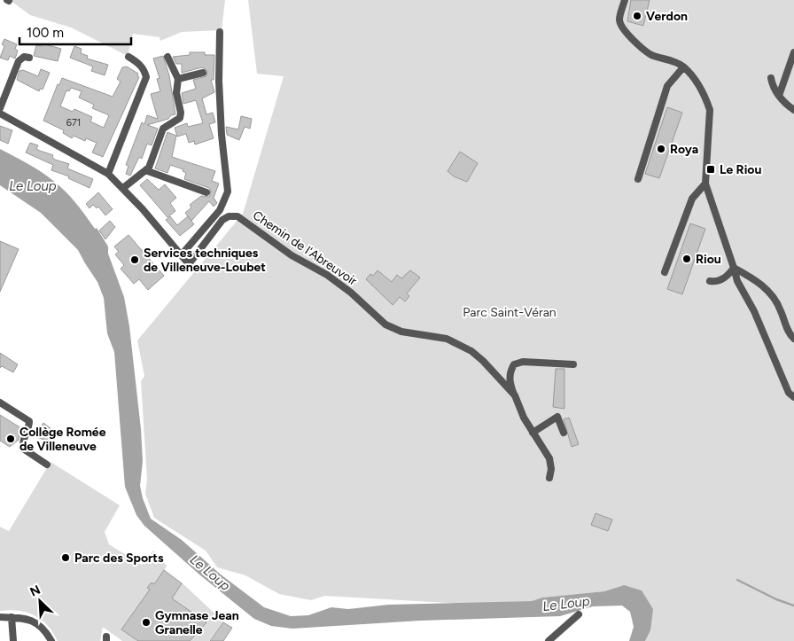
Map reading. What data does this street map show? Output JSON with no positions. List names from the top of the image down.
{
  "streets": {
    "street": ["Chemin de l'Abreuvoir"]
  },
  "water": ["Le Loup"],
  "parks": ["Parc Saint-Véran"],
  "places": {
    "other": [
      "Verdon",
      "Roya",
      "Riou",
      "Services techniques de Villeneuve-Loubet",
      "Collège Romée de Villeneuve",
      "Parc des Sports",
      "Gymnase Jean Granelle"
    ],
    "transit": ["Le Riou"]
  },
  "house_numbers": ["671"],
  "scale_bar": "100 m",
  "north": "top left"
}
